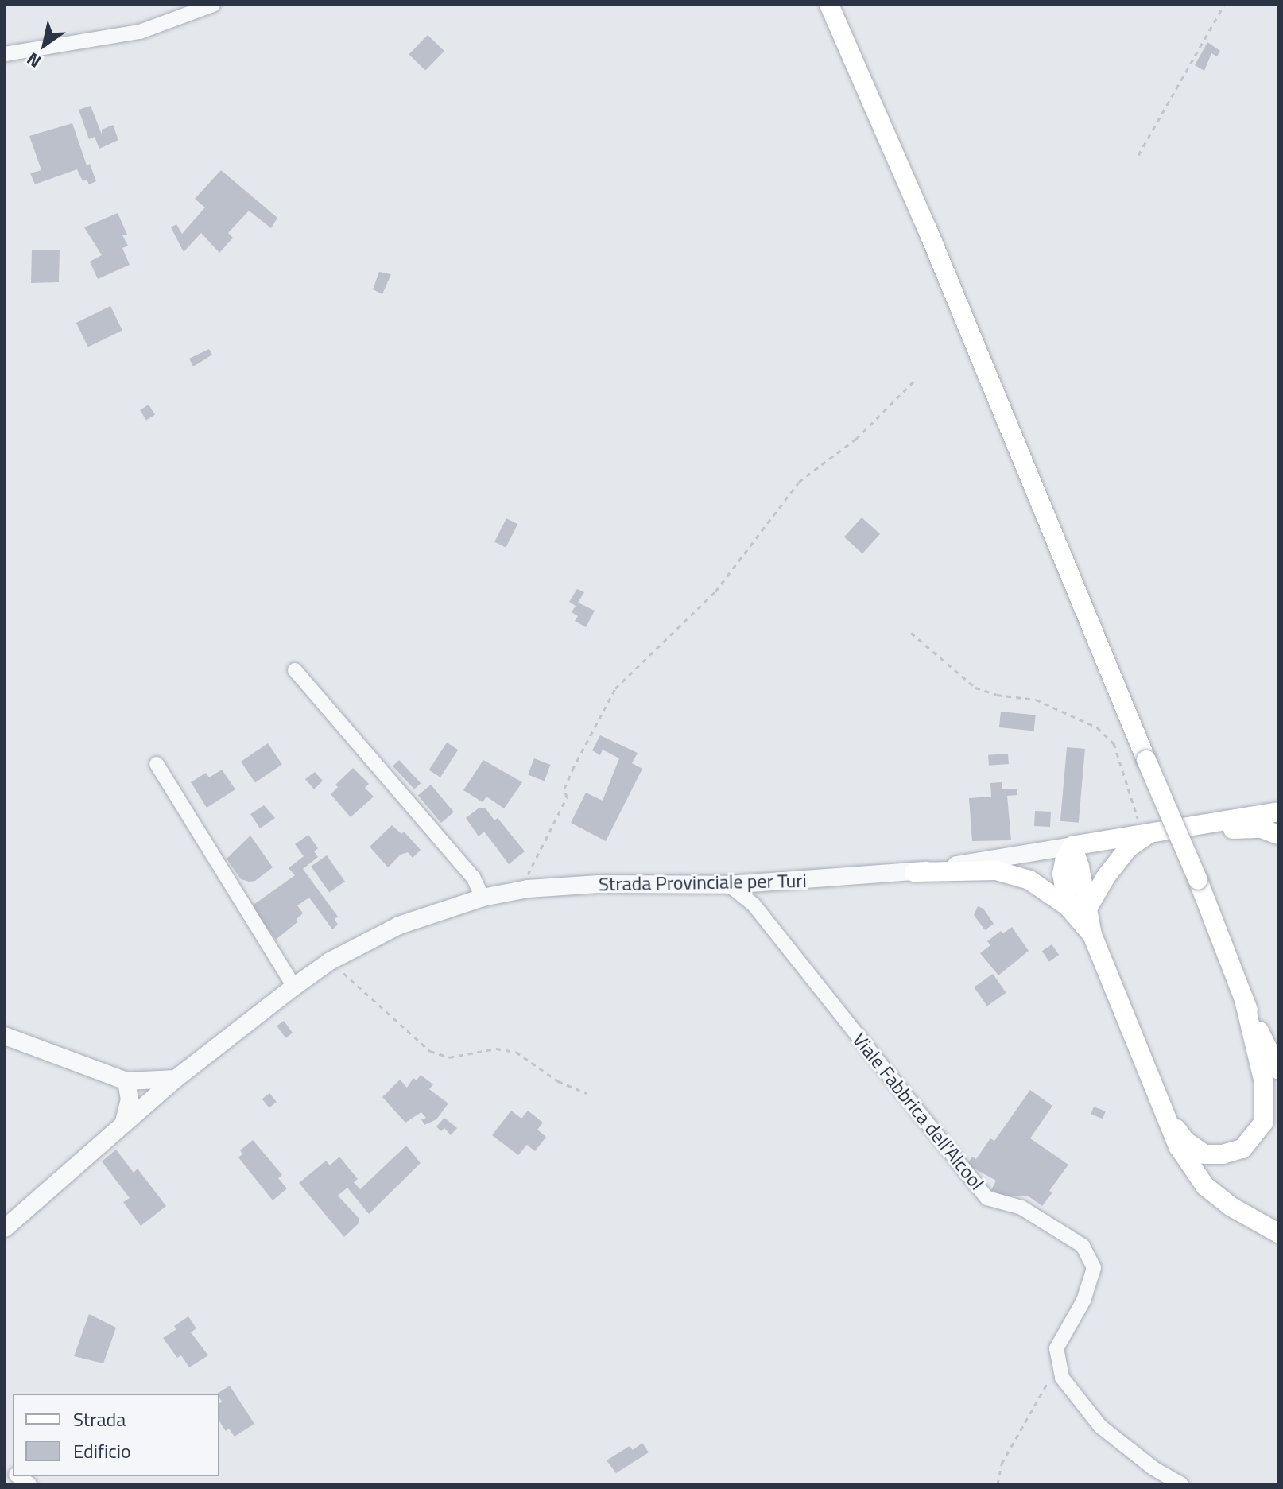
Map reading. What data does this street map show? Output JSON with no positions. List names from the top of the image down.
{
  "streets": {
    "main road": ["Strada Provinciale per Turi"],
    "street": ["Viale Fabbrica dell'Alcool"]
  },
  "crossings": [
    ["Strada Provinciale per Turi", "Viale Fabbrica dell'Alcool"]
  ],
  "legend": ["Strada", "Edificio"],
  "north": "bottom left"
}
